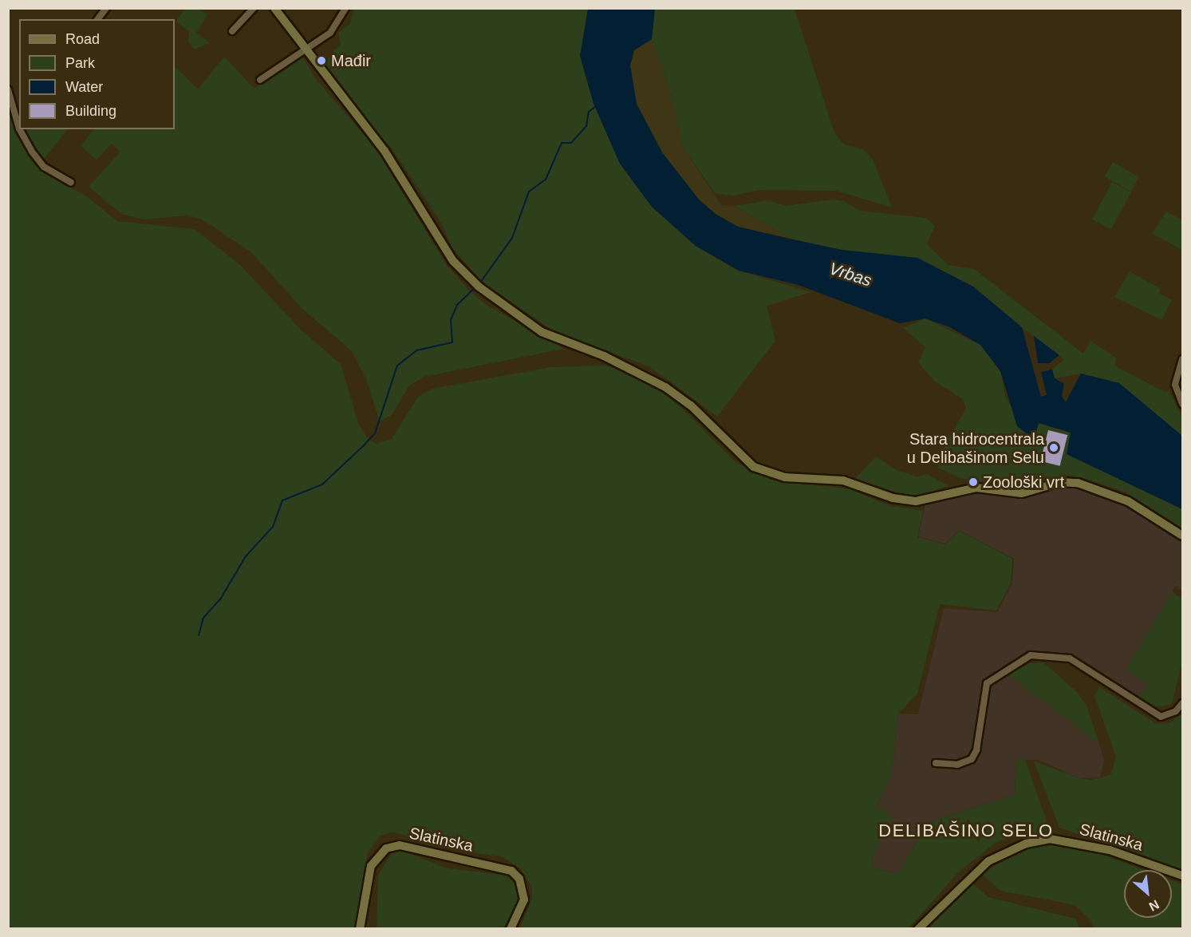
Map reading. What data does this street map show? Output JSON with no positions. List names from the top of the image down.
{
  "streets": {
    "street": ["Slatinska"]
  },
  "districts": ["DELIBAŠINO SELO"],
  "water": ["Vrbas"],
  "places": ["Mađir", "Stara hidrocentrala u Delibašinom Selu", "Zoološki vrt"],
  "legend": [
    "Road",
    "Park",
    "Water",
    "Building"
  ],
  "north": "bottom right"
}
